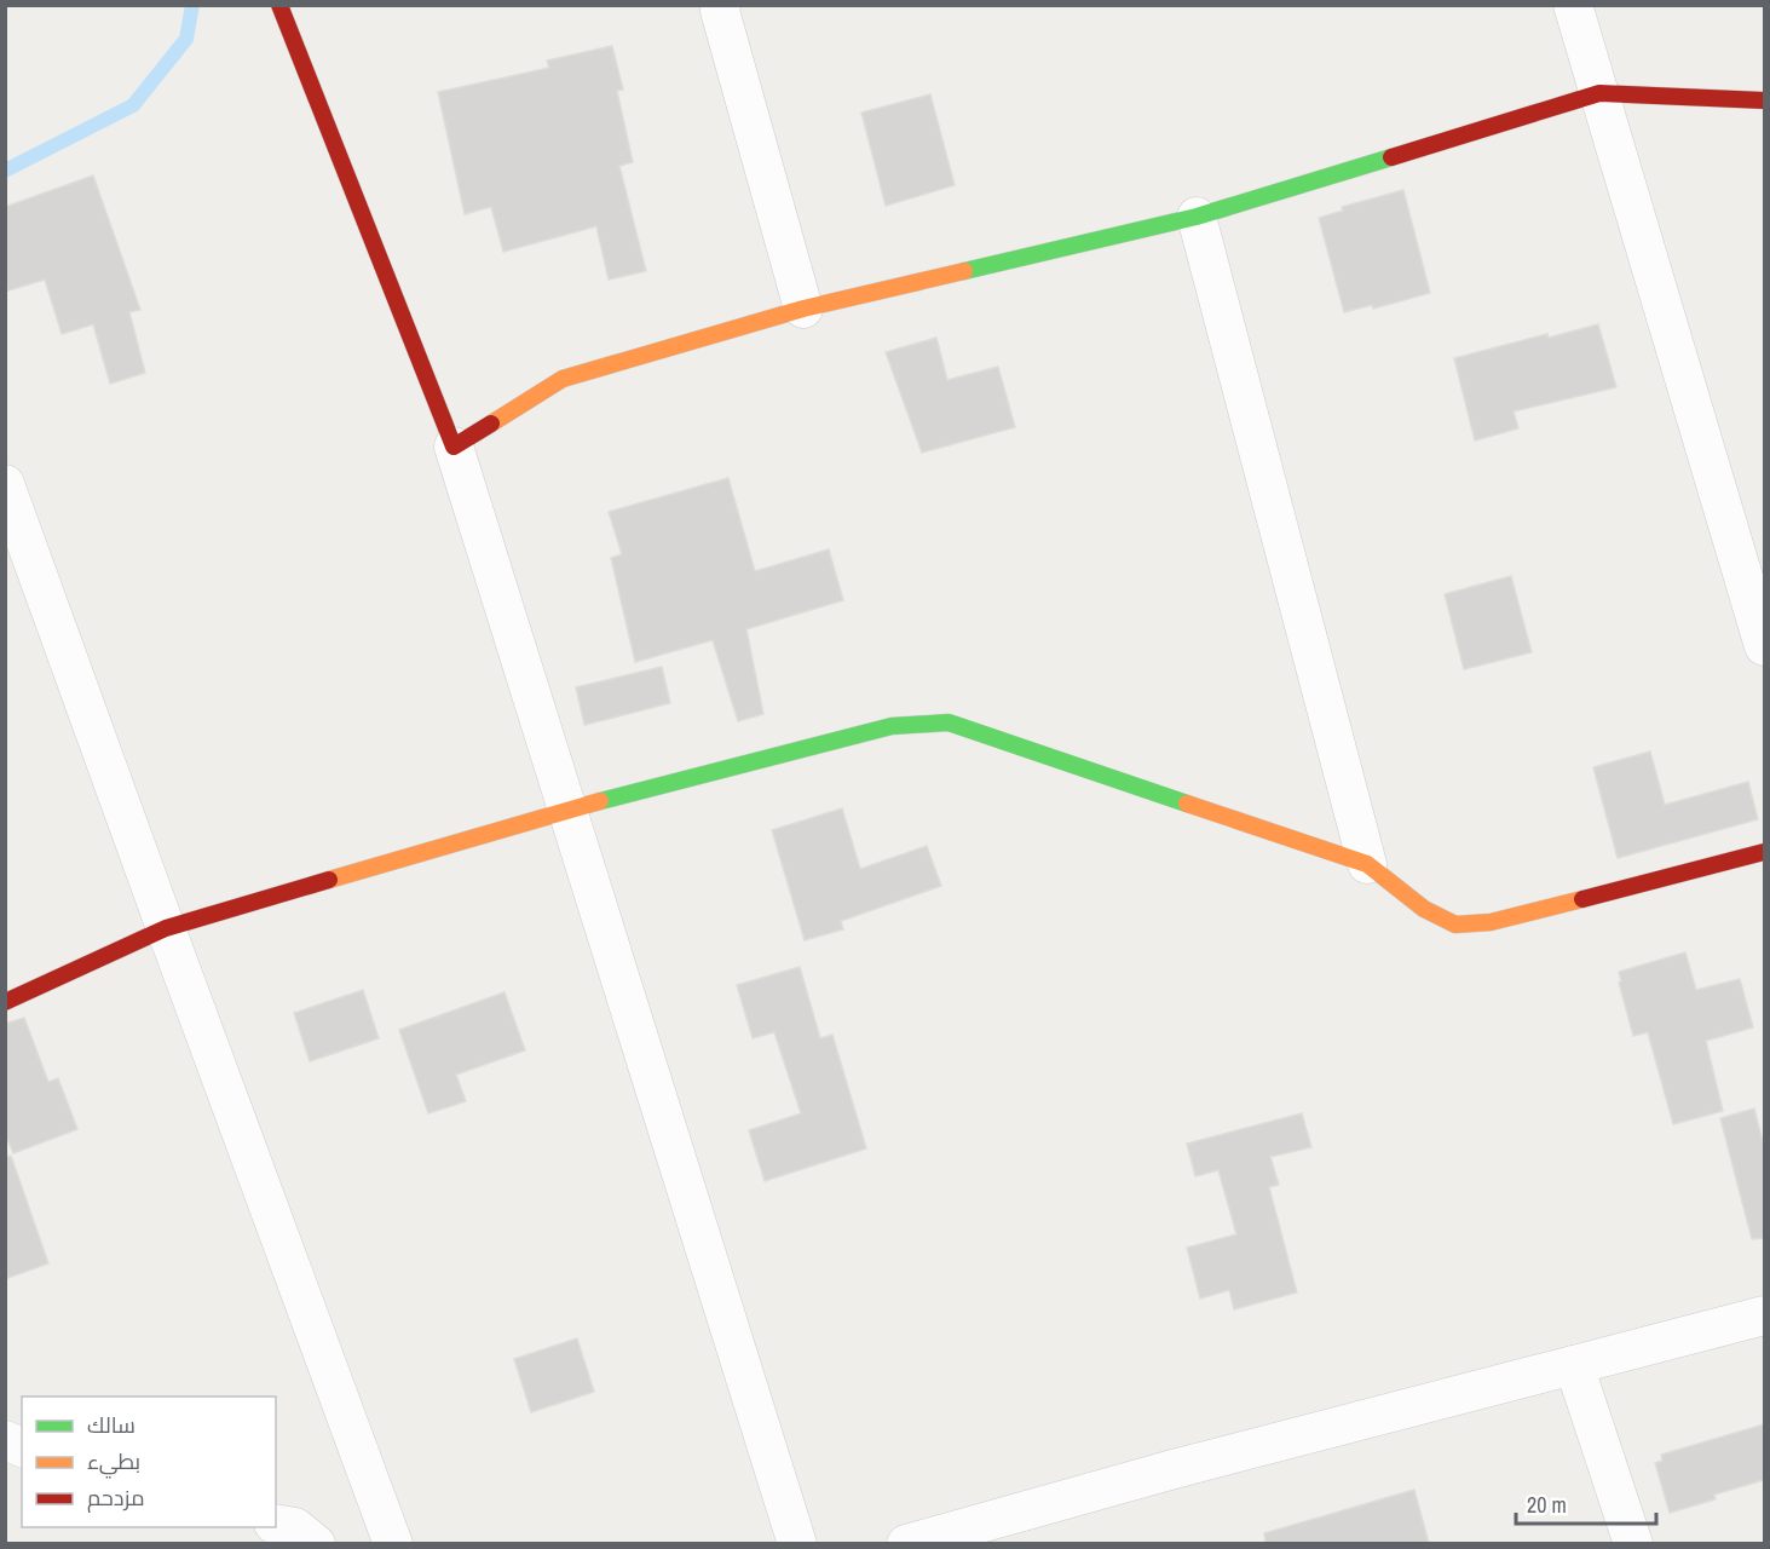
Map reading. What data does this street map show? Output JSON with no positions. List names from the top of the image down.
{
  "legend": ["سالك", "بطيء", "مزدحم"],
  "scale_bar": "20 m"
}
